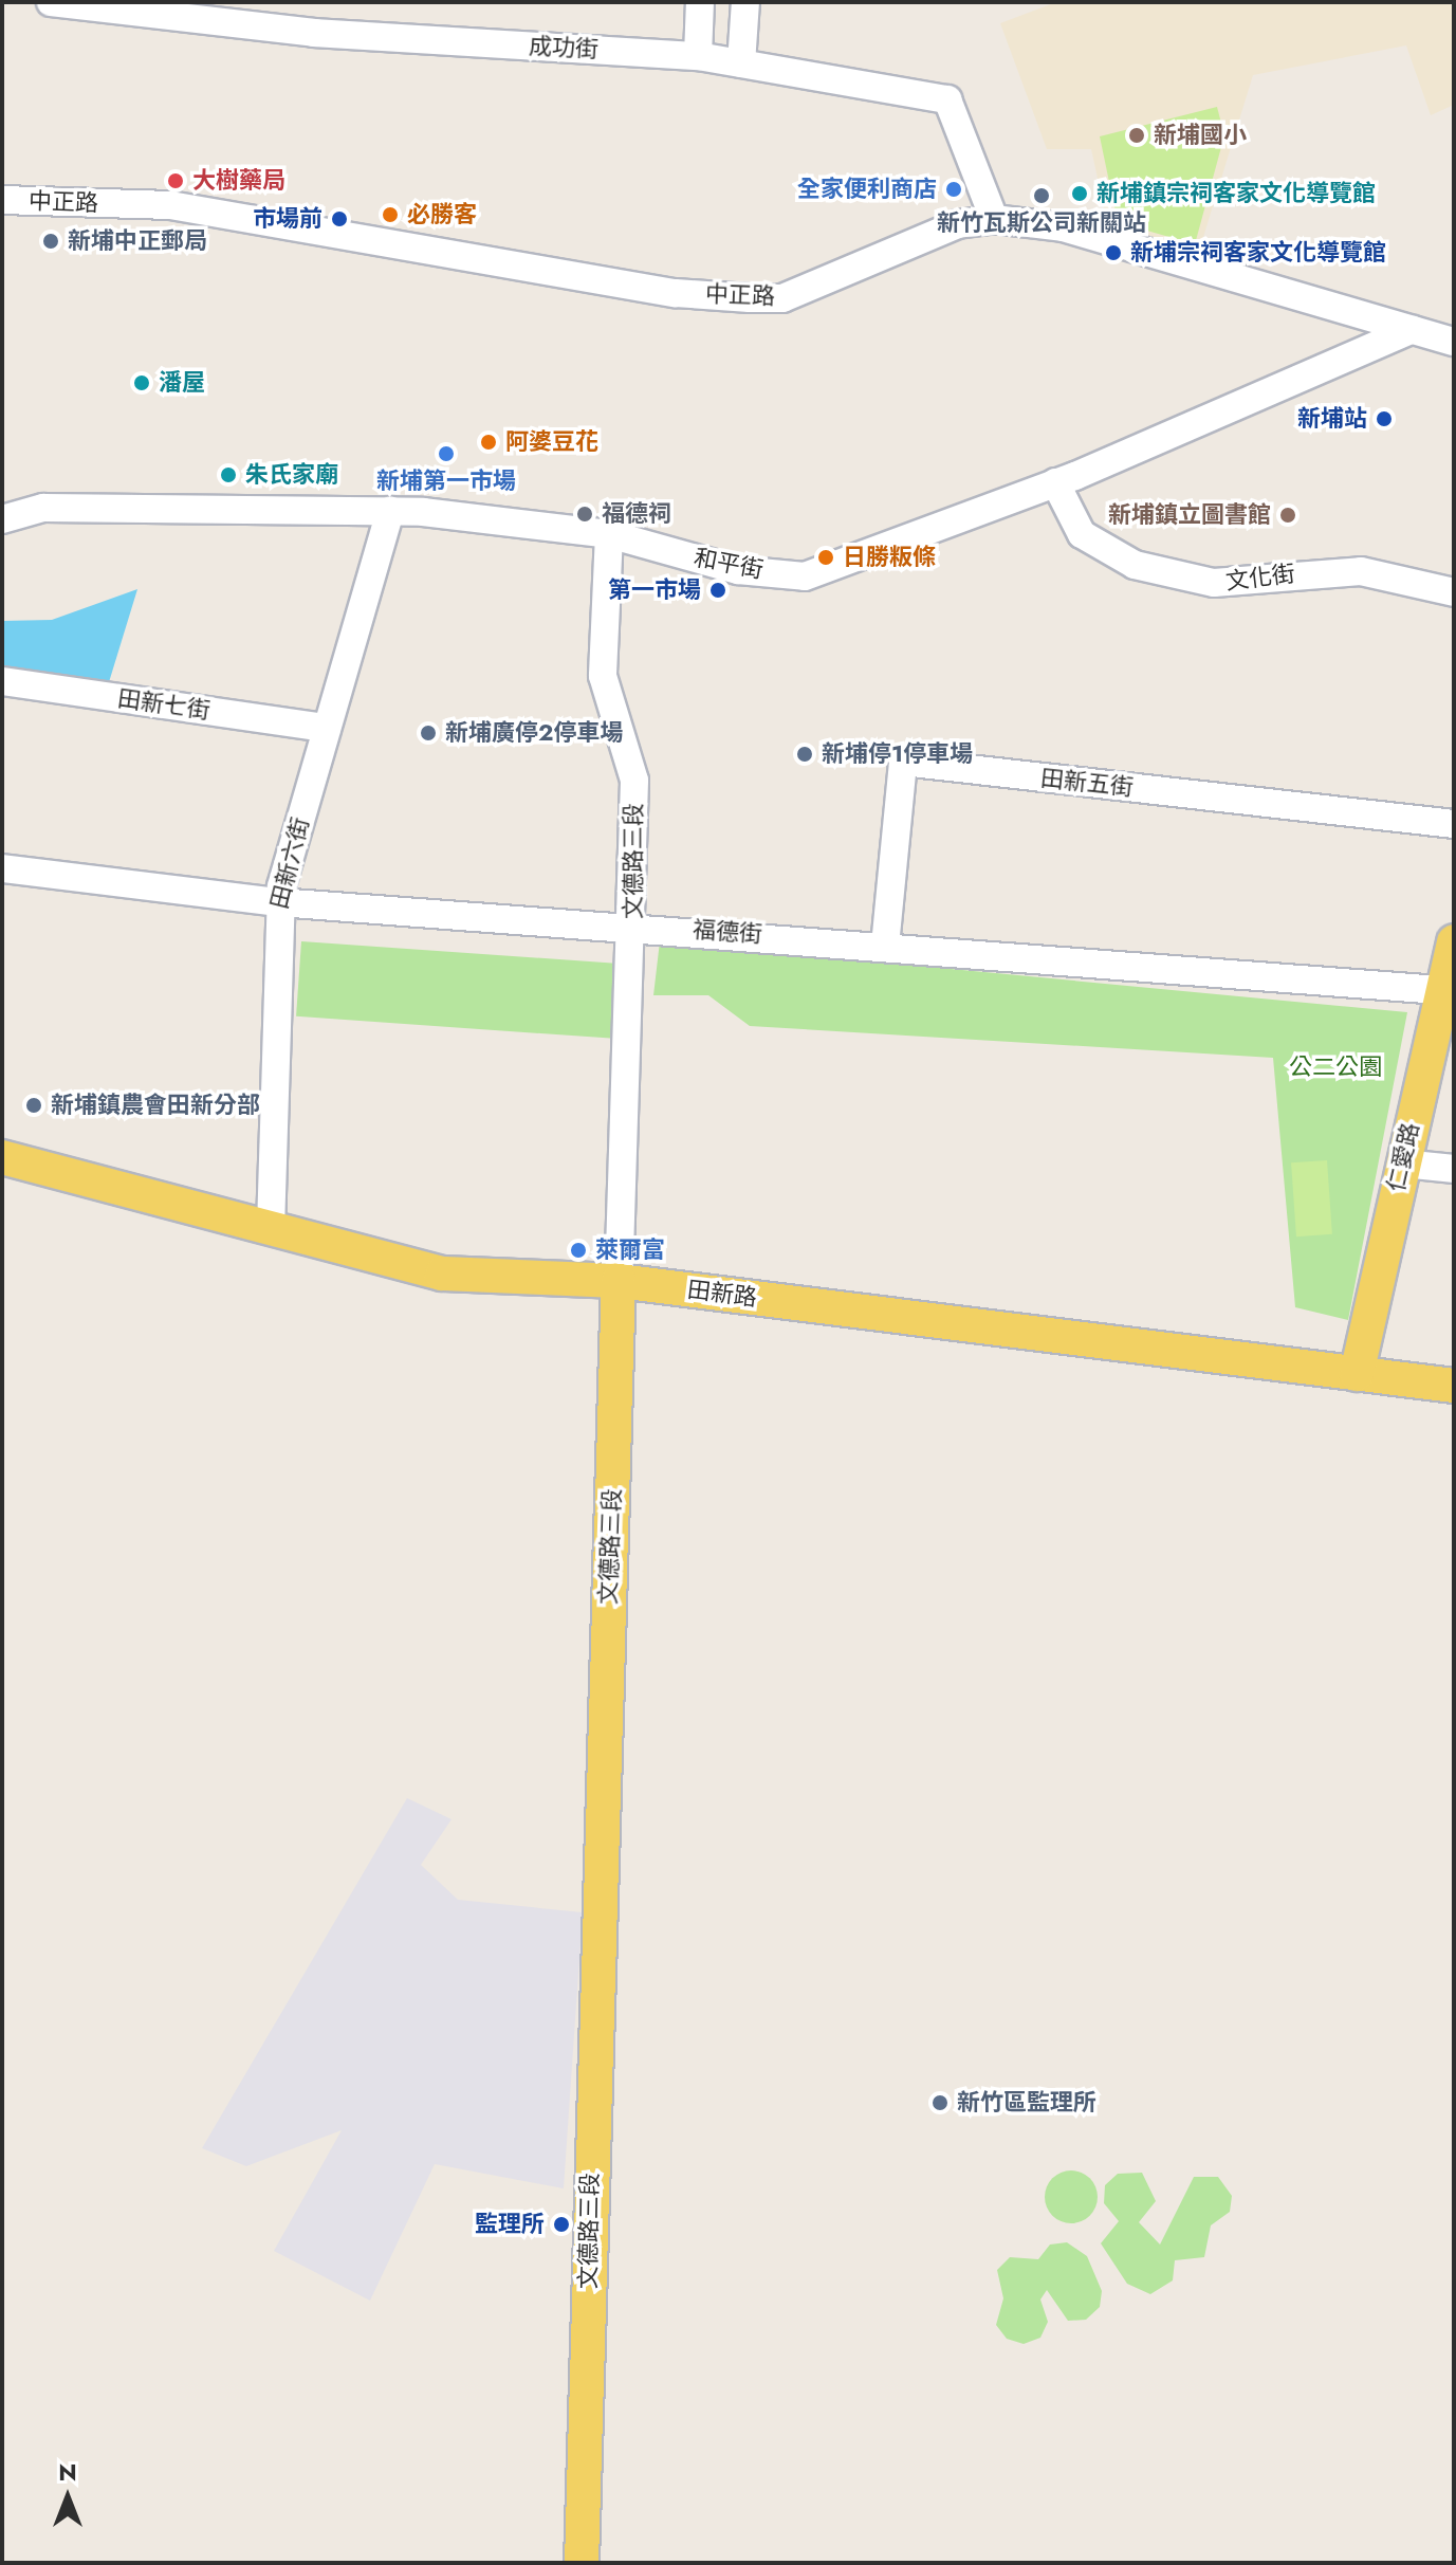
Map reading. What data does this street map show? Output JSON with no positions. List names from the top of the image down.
{
  "streets": {
    "main road": ["文德路三段", "仁愛路", "田新路"],
    "street": [
      "成功街",
      "中正路",
      "和平街",
      "文化街",
      "田新七街",
      "田新五街",
      "田新六街",
      "福德街"
    ]
  },
  "crossings": [
    ["成功街", "中正路"],
    ["中正路", "和平街"],
    ["和平街", "文化街"],
    ["和平街", "文德路三段"],
    ["和平街", "田新六街"],
    ["田新七街", "田新六街"],
    ["田新五街", "福德街"],
    ["文德路三段", "福德街"],
    ["文德路三段", "田新路"],
    ["田新六街", "福德街"],
    ["田新六街", "田新路"],
    ["福德街", "仁愛路"],
    ["仁愛路", "田新路"]
  ],
  "parks": ["公二公園"],
  "places": [
    "新埔國小",
    "大樹藥局",
    "全家便利商店",
    "新埔鎮宗祠客家文化導覽館",
    "新竹瓦斯公司新關站",
    "必勝客",
    "市場前",
    "新埔中正郵局",
    "新埔宗祠客家文化導覽館",
    "潘屋",
    "新埔站",
    "阿婆豆花",
    "新埔第一市場",
    "朱氏家廟",
    "福德祠",
    "新埔鎮立圖書館",
    "日勝粄條",
    "第一市場",
    "新埔廣停2停車場",
    "新埔停1停車場",
    "新埔鎮農會田新分部",
    "萊爾富",
    "新竹區監理所",
    "監理所"
  ],
  "north": "top"
}
